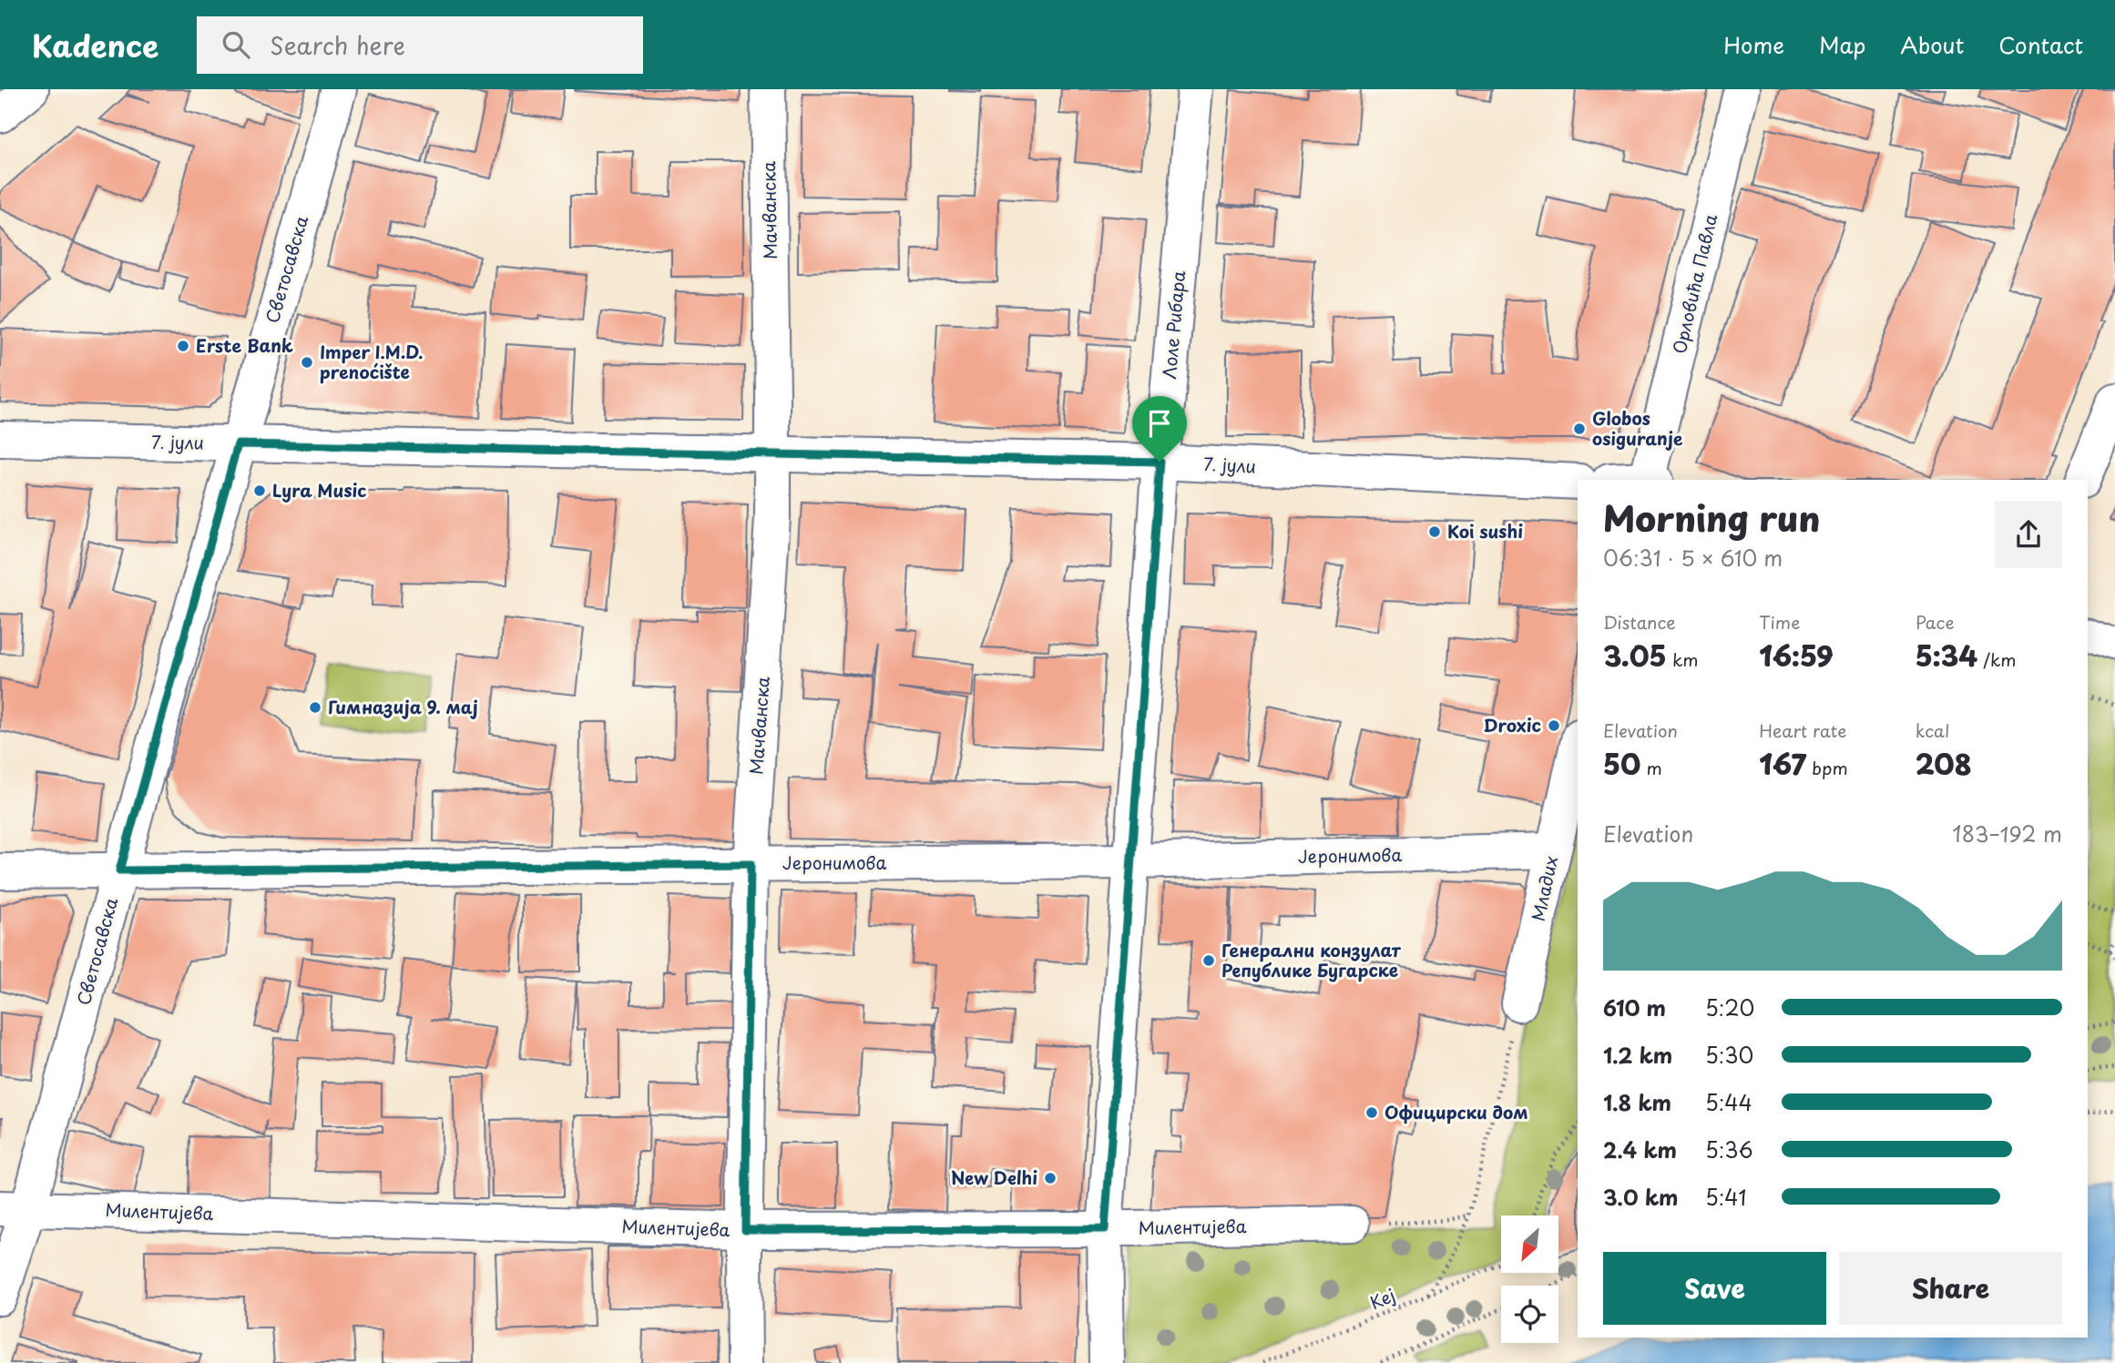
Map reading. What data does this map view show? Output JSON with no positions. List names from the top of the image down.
{
  "streets": {
    "street": [
      "Мачванска",
      "Светосавска",
      "Орловића Павла",
      "Лоле Рибара",
      "7. јули",
      "Јеронимова",
      "Младих",
      "Милентијева"
    ],
    "path": ["Кеј"]
  },
  "crossings": [
    ["Мачванска", "7. јули"],
    ["Мачванска", "Јеронимова"],
    ["Мачванска", "Милентијева"],
    ["Светосавска", "7. јули"],
    ["Светосавска", "Јеронимова"],
    ["Светосавска", "Милентијева"],
    ["Лоле Рибара", "7. јули"],
    ["Лоле Рибара", "Јеронимова"],
    ["Лоле Рибара", "Милентијева"],
    ["Јеронимова", "Младих"]
  ],
  "places": [
    "Erste Bank",
    "Imper I.M.D. prenoćište",
    "Globos osiguranje",
    "Lyra Music",
    "Koi sushi",
    "Гимназија 9. мај",
    "Droxic",
    "Генерални конзулат Републике Бугарске",
    "Официрски дом",
    "New Delhi"
  ],
  "north": "bottom left",
  "page": {
    "header": "Kadence",
    "search": "Search here",
    "nav": [
      "Home",
      "Map",
      "About",
      "Contact"
    ],
    "heading": ["Morning run", "06:31 · 5 × 610 m"],
    "stats": [
      ["Distance", "3.05 km"],
      ["Time", "16:59"],
      ["Pace", "5:34 /km"],
      ["Elevation", "50 m"],
      ["Heart rate", "167 bpm"],
      ["kcal", "208"]
    ],
    "chart": ["Elevation", "183–192 m"],
    "list": [
      {
        "name": "610 m",
        "note": "5:20"
      },
      {
        "name": "1.2 km",
        "note": "5:30"
      },
      {
        "name": "1.8 km",
        "note": "5:44"
      },
      {
        "name": "2.4 km",
        "note": "5:36"
      },
      {
        "name": "3.0 km",
        "note": "5:41"
      }
    ],
    "buttons": ["Save", "Share"]
  }
}
